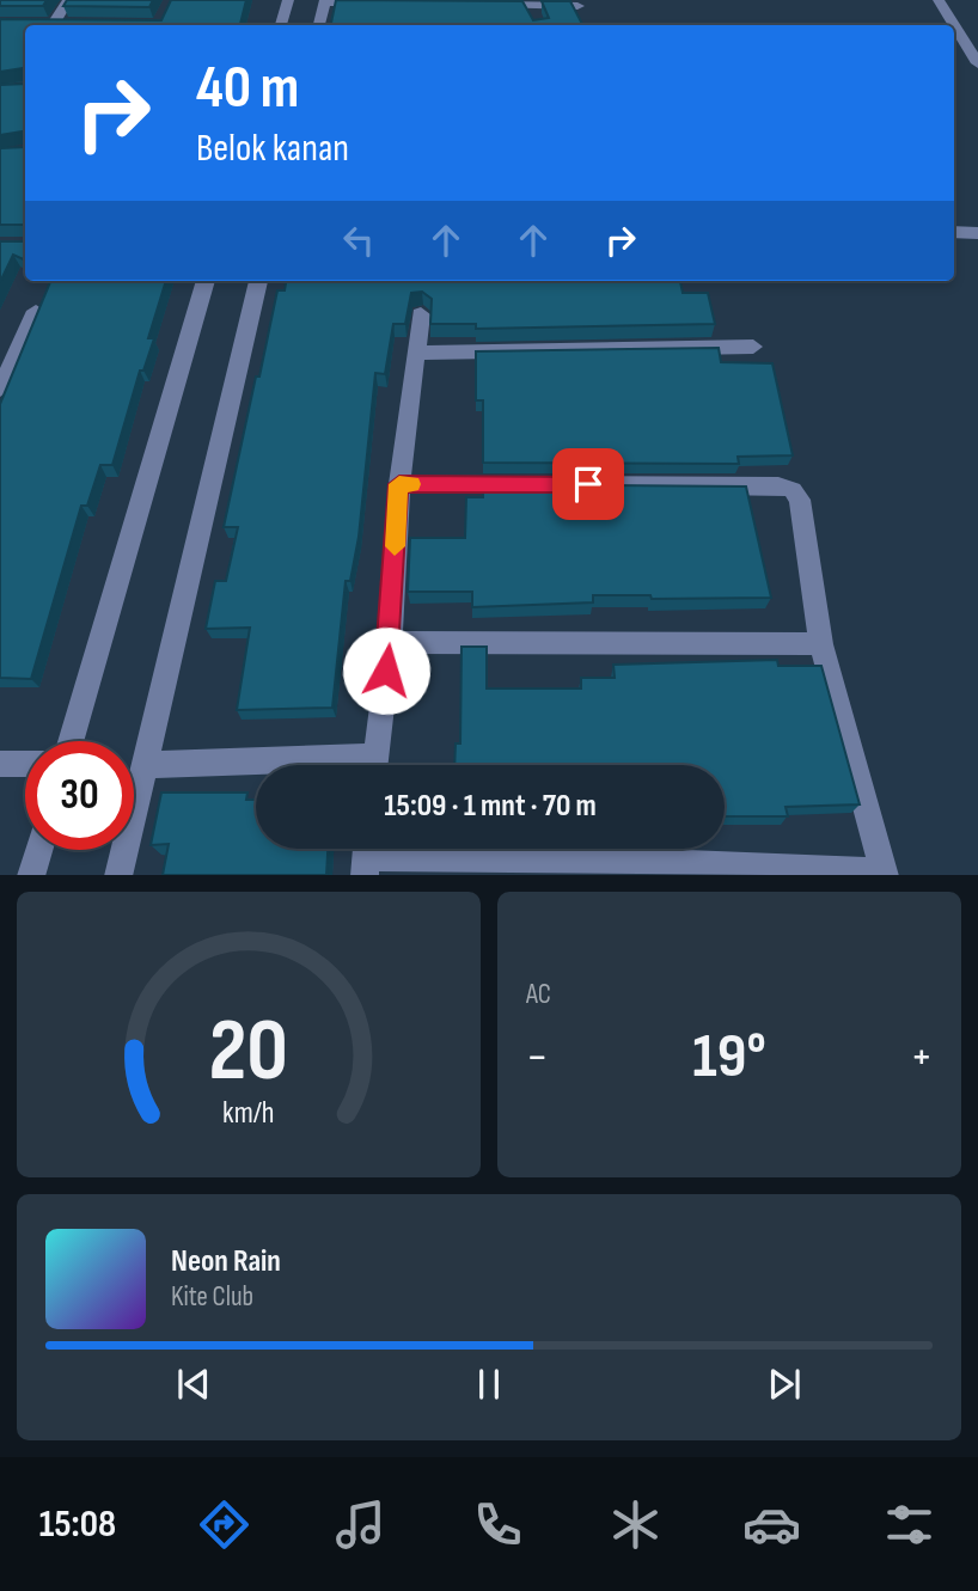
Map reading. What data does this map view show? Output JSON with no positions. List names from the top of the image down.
{
  "page": {
    "turn": ["40 m", "Belok kanan"],
    "limit": "30",
    "trip": "15:09 · 1 mnt · 70 m",
    "tile": "AC",
    "heat": ["−", "19°", "+"],
    "song": ["Neon Rain", "Kite Club"],
    "tabs": "15:08",
    "gauge": ["20", "km/h"]
  }
}
